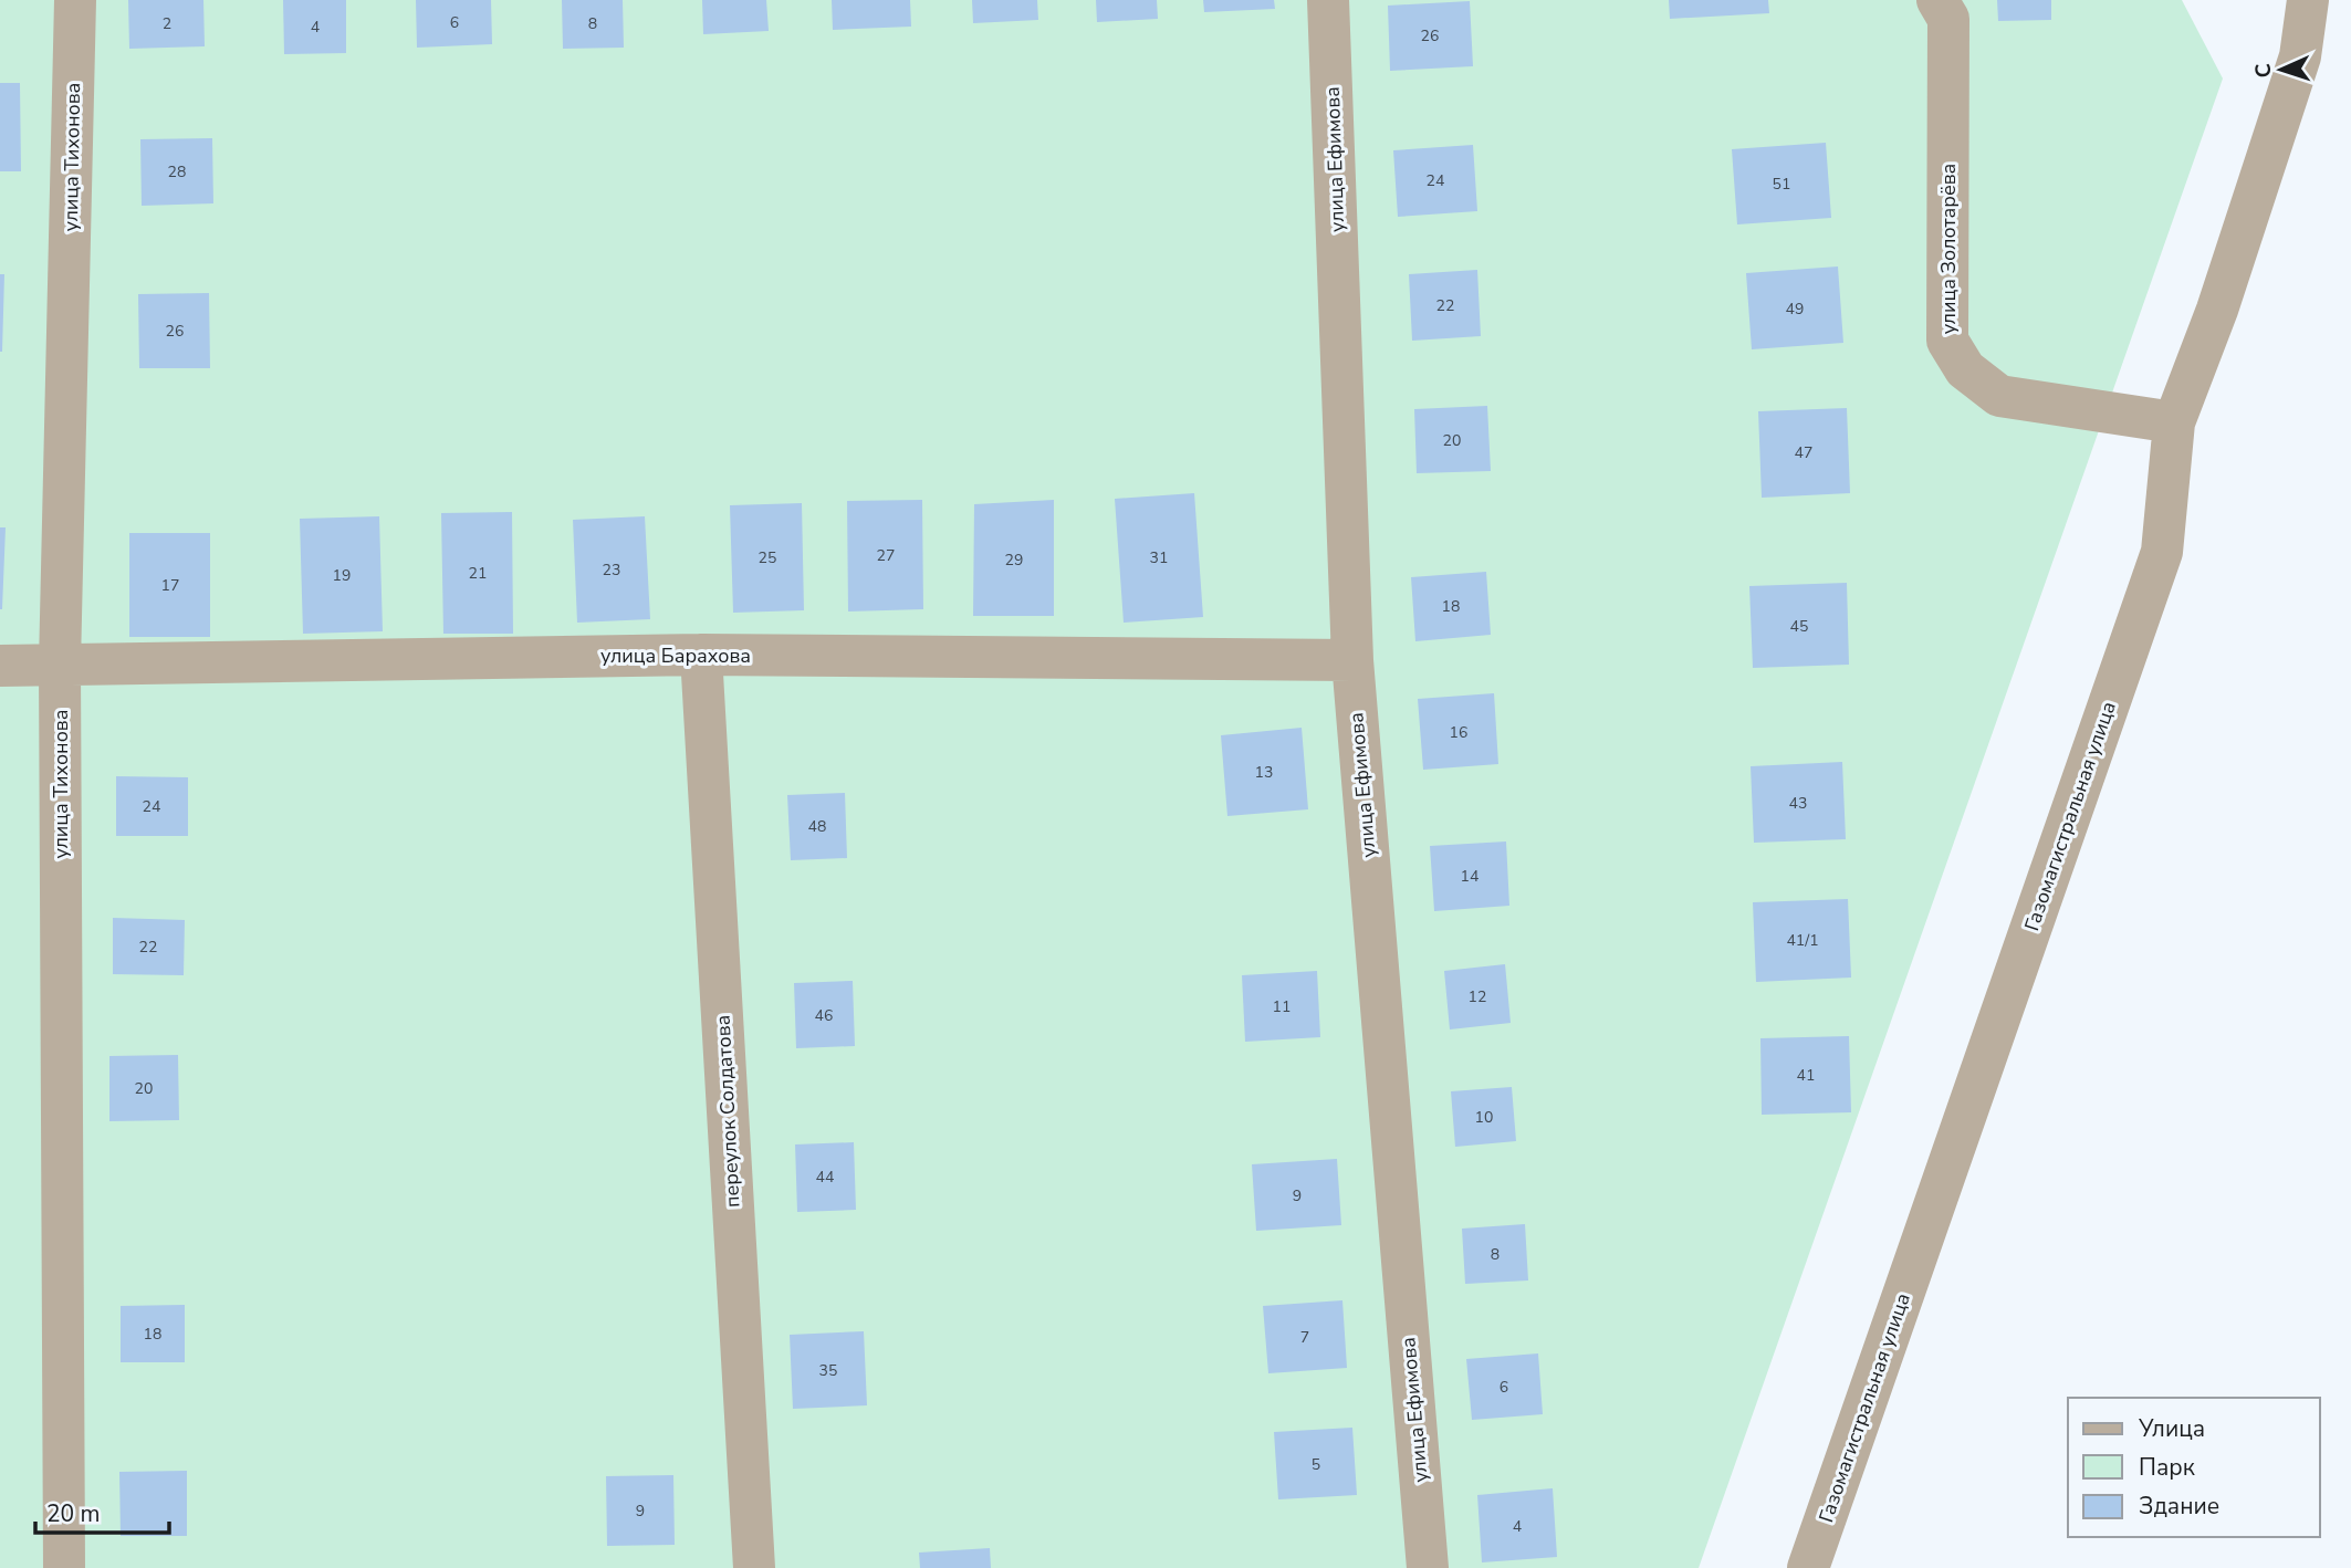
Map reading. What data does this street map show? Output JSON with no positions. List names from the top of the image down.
{
  "streets": {
    "street": [
      "улица Тихонова",
      "улица Ефимова",
      "улица Золотарёва",
      "улица Барахова",
      "Газомагистральная улица",
      "переулок Солдатова"
    ]
  },
  "crossings": [
    ["улица Тихонова", "улица Барахова"],
    ["улица Ефимова", "улица Барахова"],
    ["улица Золотарёва", "Газомагистральная улица"],
    ["улица Барахова", "переулок Солдатова"]
  ],
  "house_numbers": [
    "6",
    "2",
    "8",
    "4",
    "26",
    "28",
    "24",
    "51",
    "22",
    "49",
    "26",
    "20",
    "47",
    "27",
    "25",
    "31",
    "29",
    "23",
    "21",
    "19",
    "17",
    "18",
    "45",
    "16",
    "13",
    "43",
    "24",
    "48",
    "14",
    "41/1",
    "22",
    "12",
    "11",
    "46",
    "41",
    "20",
    "10",
    "44",
    "9",
    "8",
    "18",
    "7",
    "35",
    "6",
    "5",
    "9",
    "4"
  ],
  "legend": ["Улица", "Парк", "Здание"],
  "scale_bar": "20 m",
  "north": "left"
}
